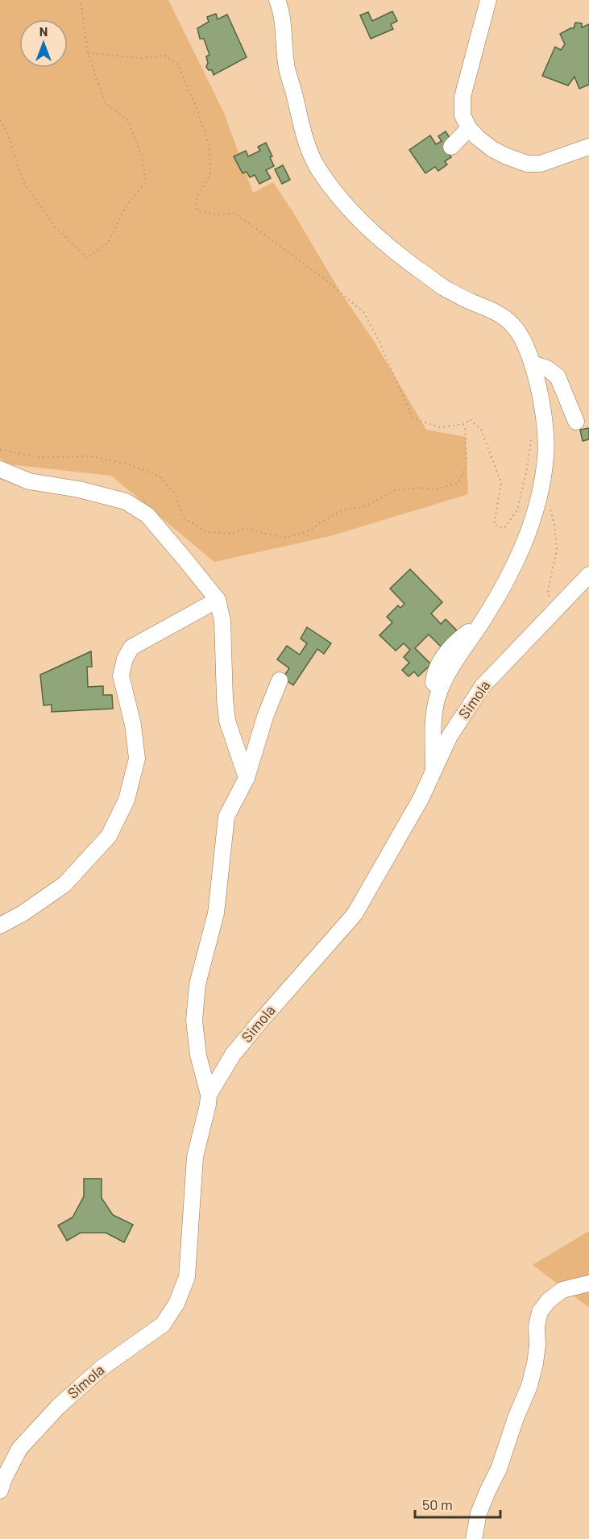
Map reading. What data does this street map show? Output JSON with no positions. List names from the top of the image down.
{
  "streets": {
    "street": ["Simola"]
  },
  "scale_bar": "50 m",
  "north": "top"
}
